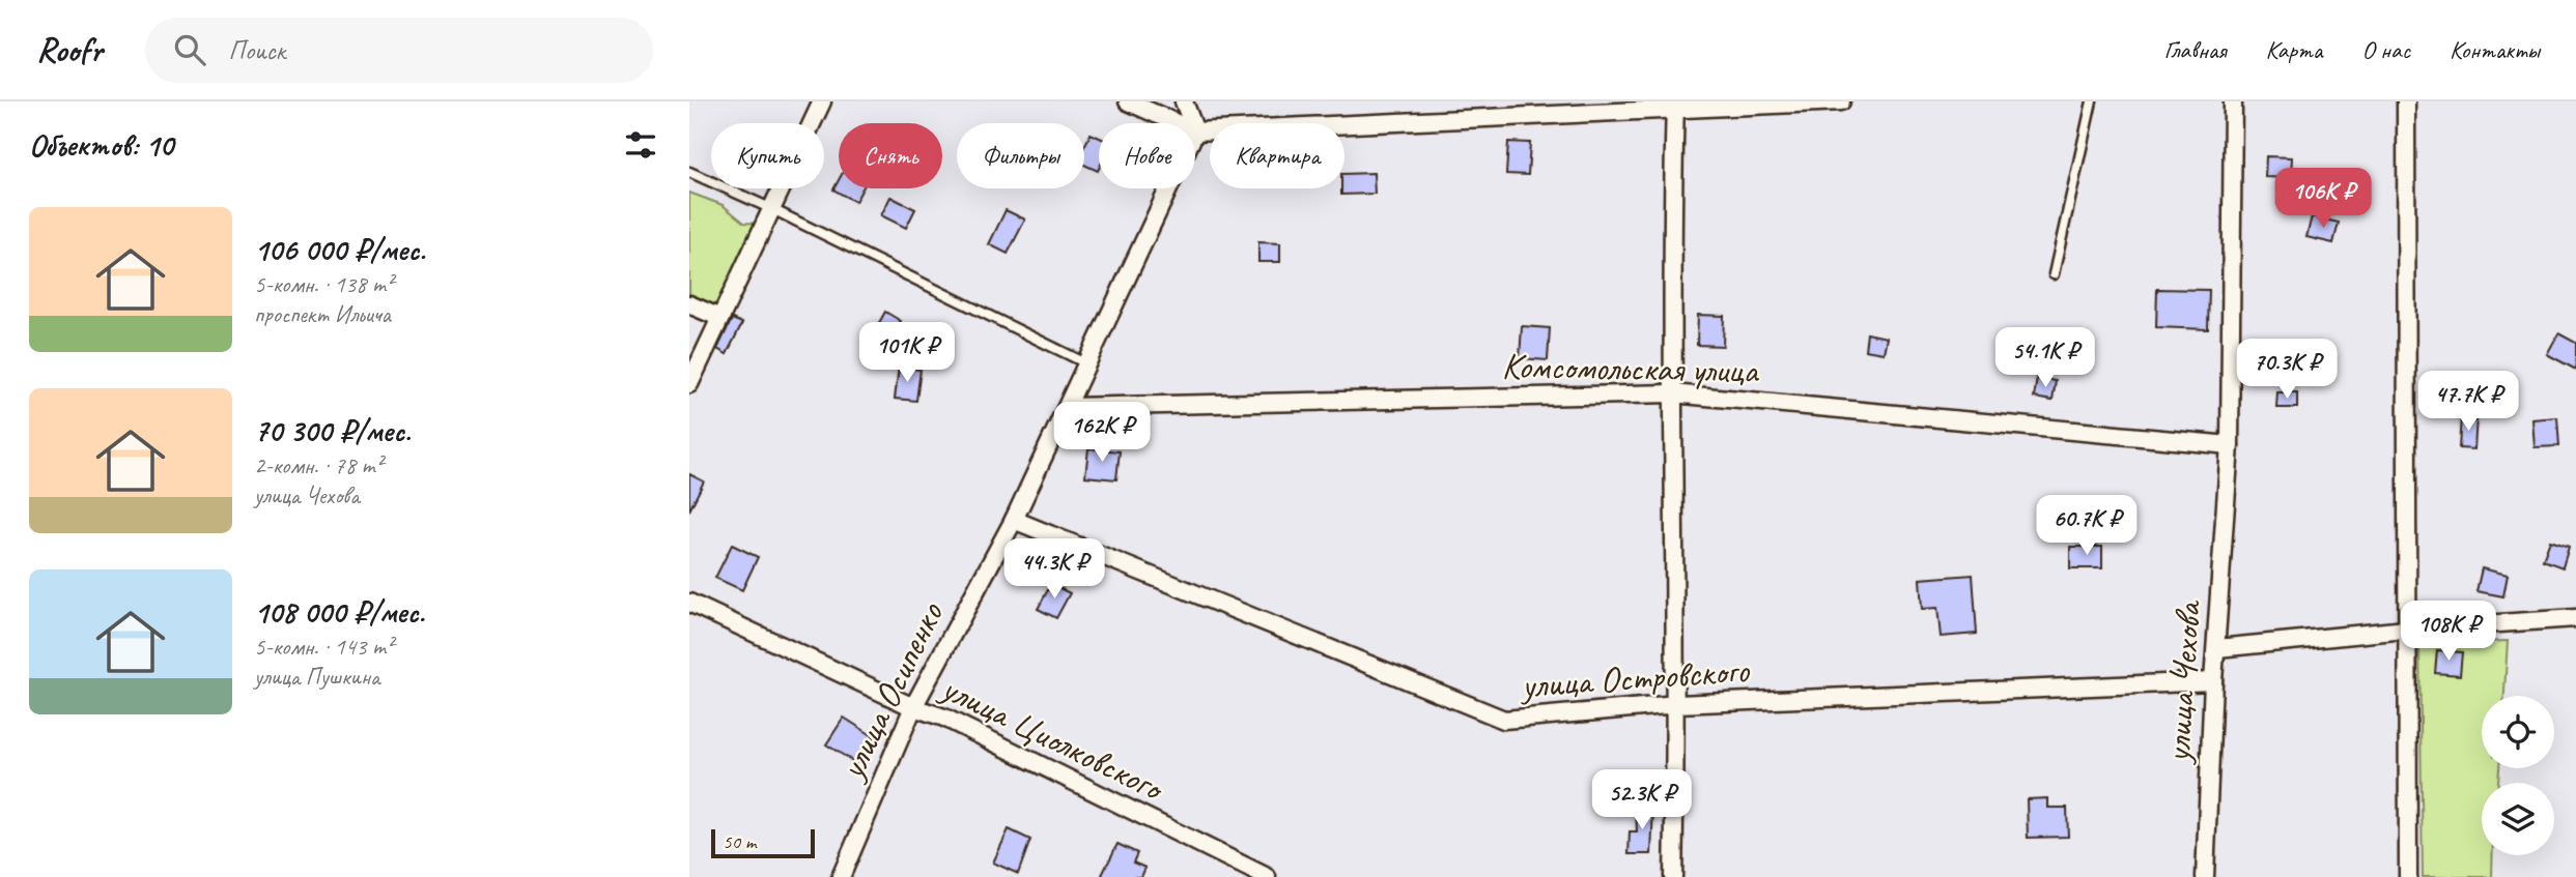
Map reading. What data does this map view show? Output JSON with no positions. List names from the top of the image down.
{
  "streets": {
    "street": [
      "Комсомольская улица",
      "улица Островского",
      "улица Чехова",
      "улица Осипенко",
      "улица Циолковского"
    ]
  },
  "crossings": [
    ["Комсомольская улица", "улица Чехова"],
    ["Комсомольская улица", "улица Осипенко"],
    ["улица Островского", "улица Чехова"],
    ["улица Островского", "улица Осипенко"],
    ["улица Осипенко", "улица Циолковского"]
  ],
  "scale_bar": "50 m",
  "page": {
    "header": "Roofr",
    "search": "Поиск",
    "nav": [
      "Главная",
      "Карта",
      "О нас",
      "Контакты"
    ],
    "heading": "Объектов: 10",
    "chip": [
      "Купить",
      "Снять",
      "Фильтры",
      "Новое",
      "Квартира"
    ],
    "price": [
      "106K ₽",
      "101K ₽",
      "54.1K ₽",
      "70.3K ₽",
      "47.7K ₽",
      "162K ₽",
      "60.7K ₽",
      "44.3K ₽",
      "108K ₽",
      "52.3K ₽"
    ],
    "list": [
      {
        "name": "106 000 ₽/мес.",
        "note": "5-комн. · 138 m² · проспект Ильича"
      },
      {
        "name": "70 300 ₽/мес.",
        "note": "2-комн. · 78 m² · улица Чехова"
      },
      {
        "name": "108 000 ₽/мес.",
        "note": "5-комн. · 143 m² · улица Пушкина"
      }
    ],
    "scale": "50 m"
  }
}
